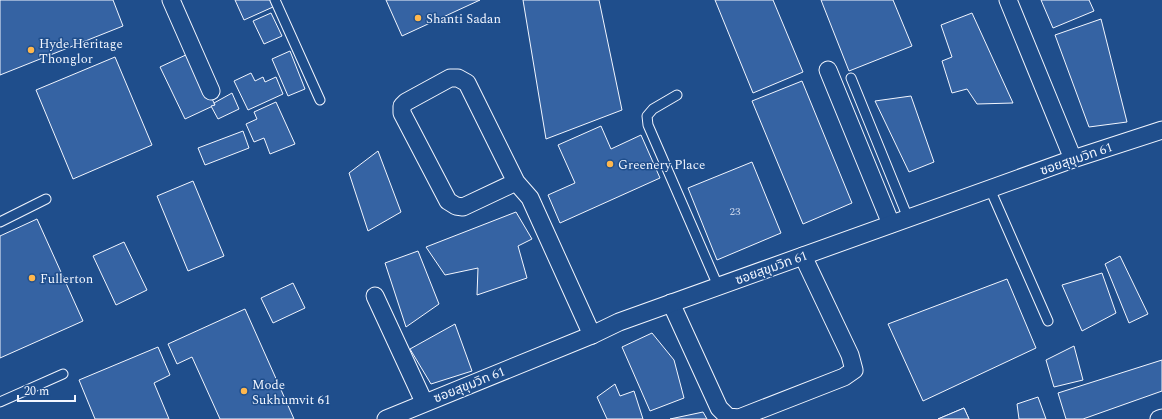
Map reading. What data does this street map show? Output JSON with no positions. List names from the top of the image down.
{
  "streets": {
    "street": ["ซอยสุขุมวิท 61"]
  },
  "places": [
    "Shanti Sadan",
    "Hyde Heritage Thonglor",
    "Greenery Place",
    "Fullerton",
    "Mode Sukhumvit 61"
  ],
  "house_numbers": ["23"],
  "scale_bar": "20 m"
}
